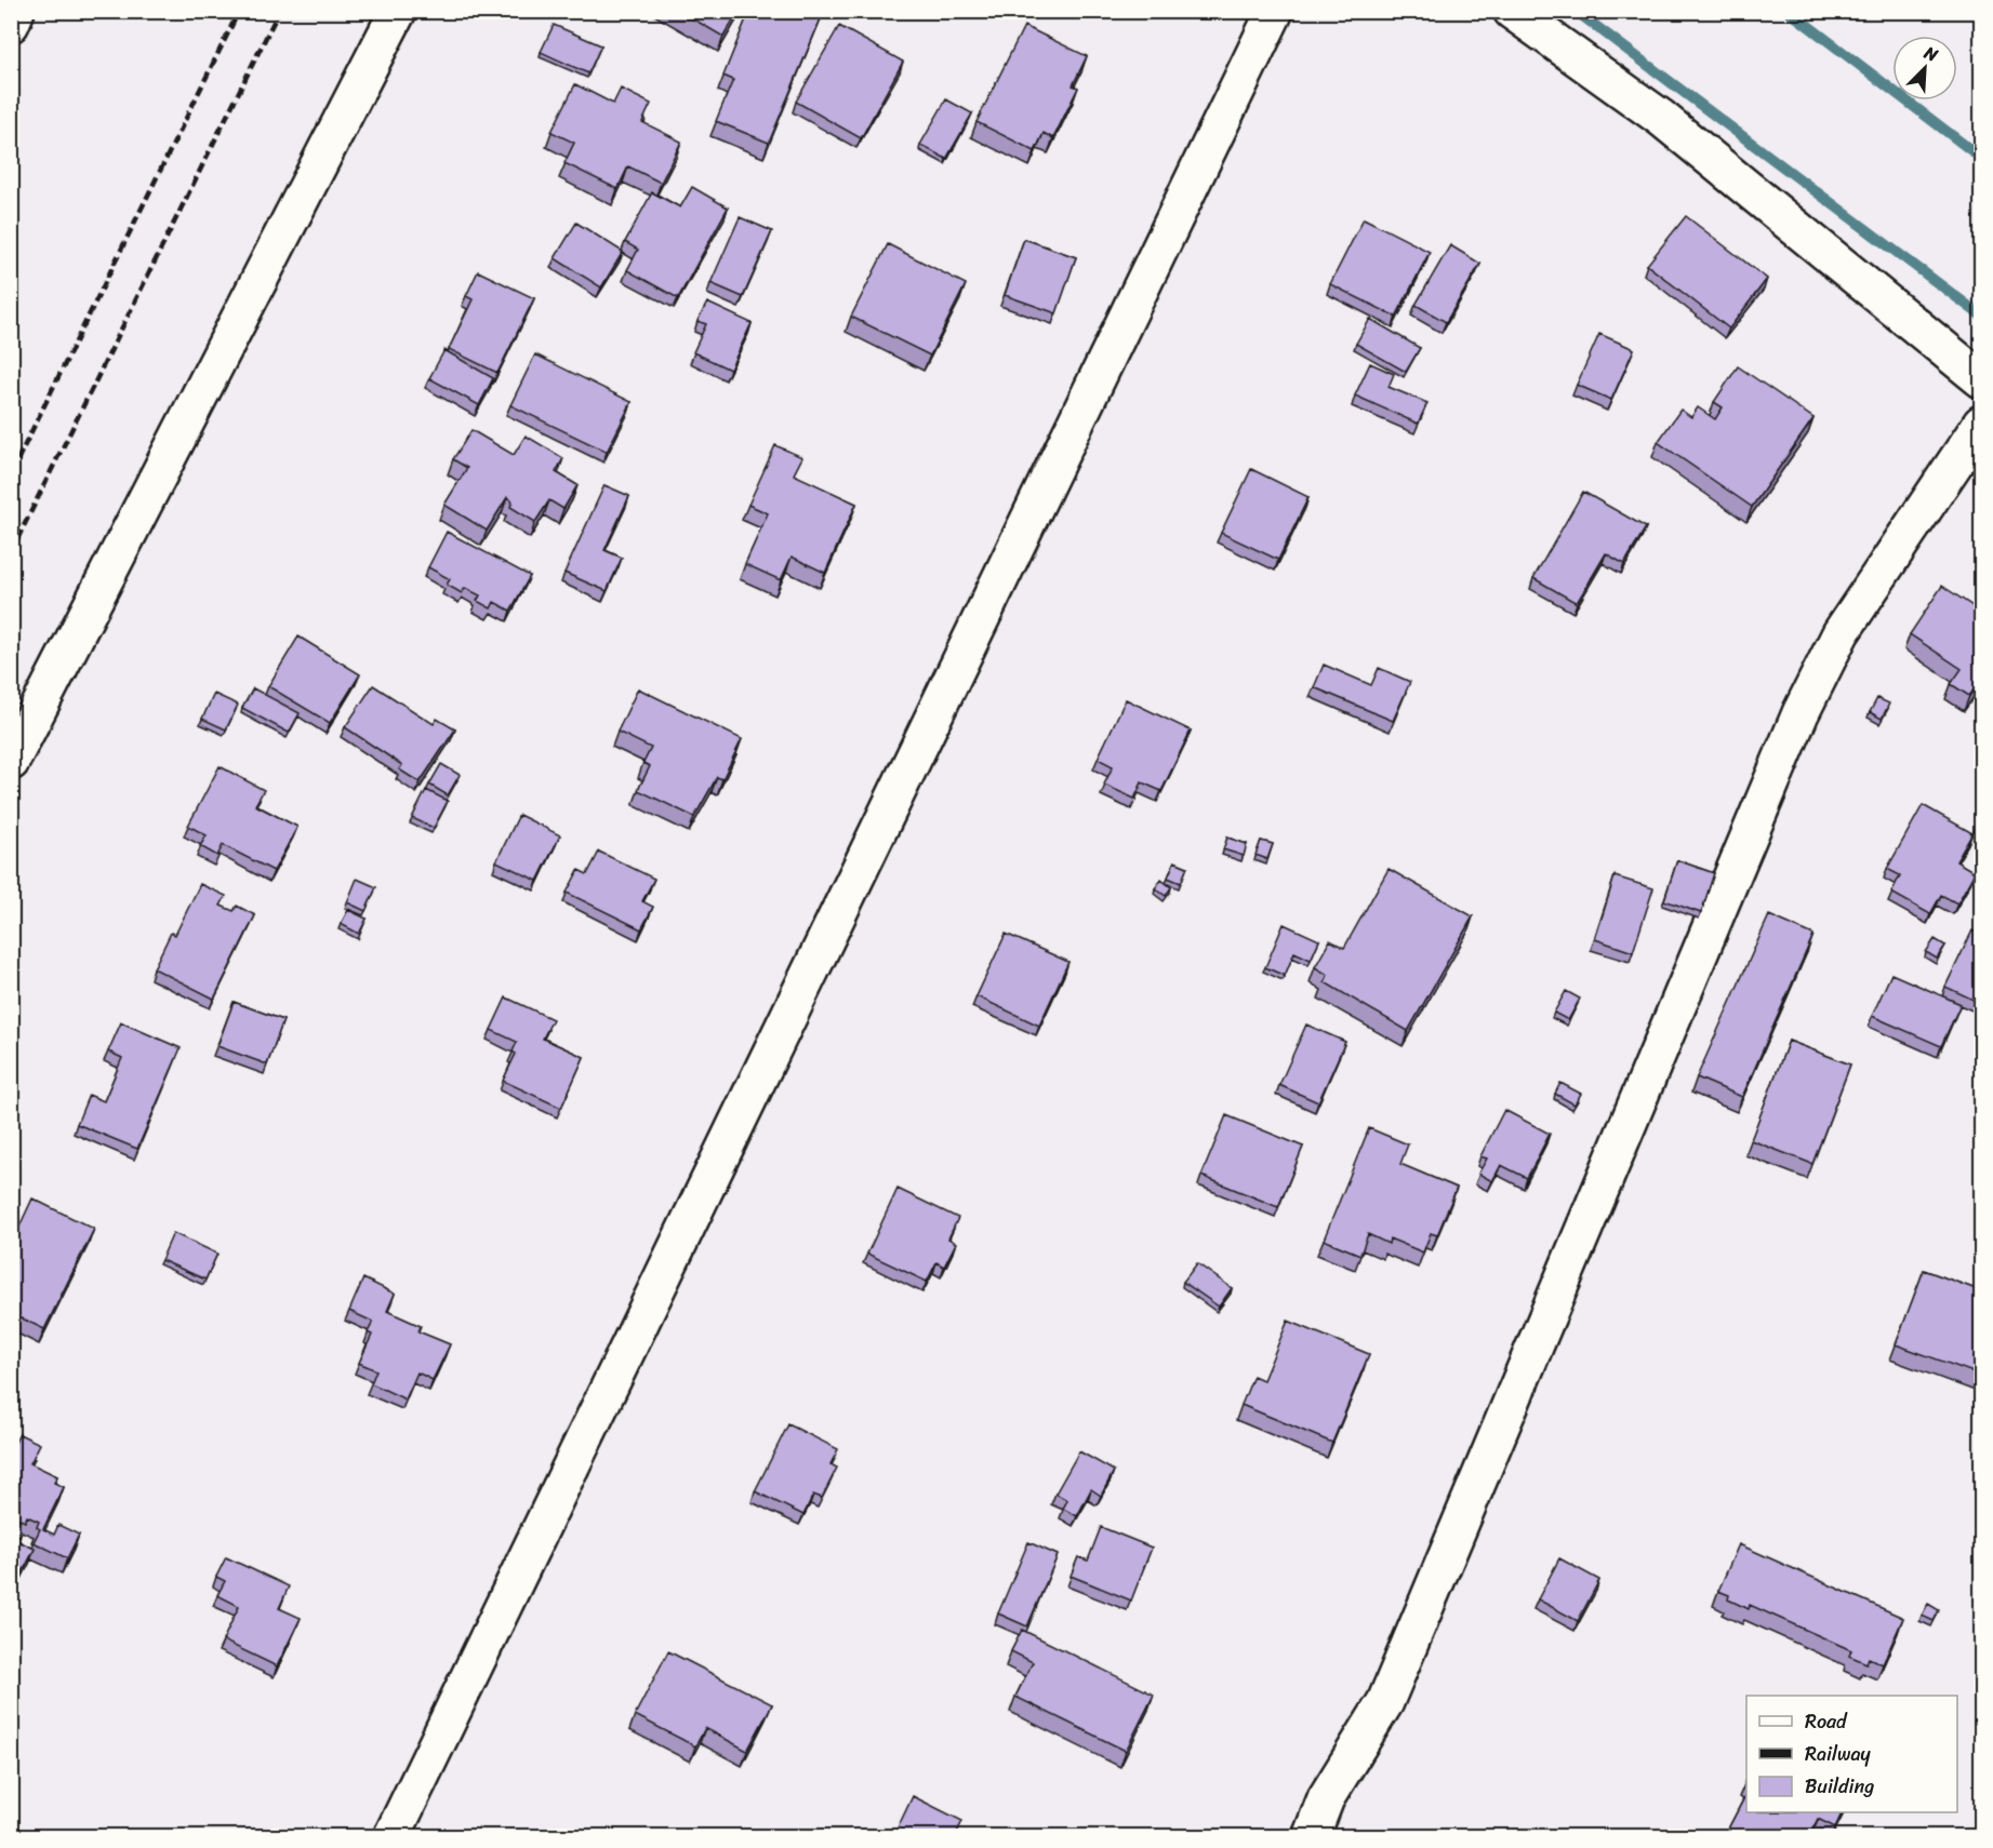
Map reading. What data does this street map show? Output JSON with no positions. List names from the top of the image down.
{
  "legend": ["Road", "Railway", "Building"],
  "north": "top right"
}
